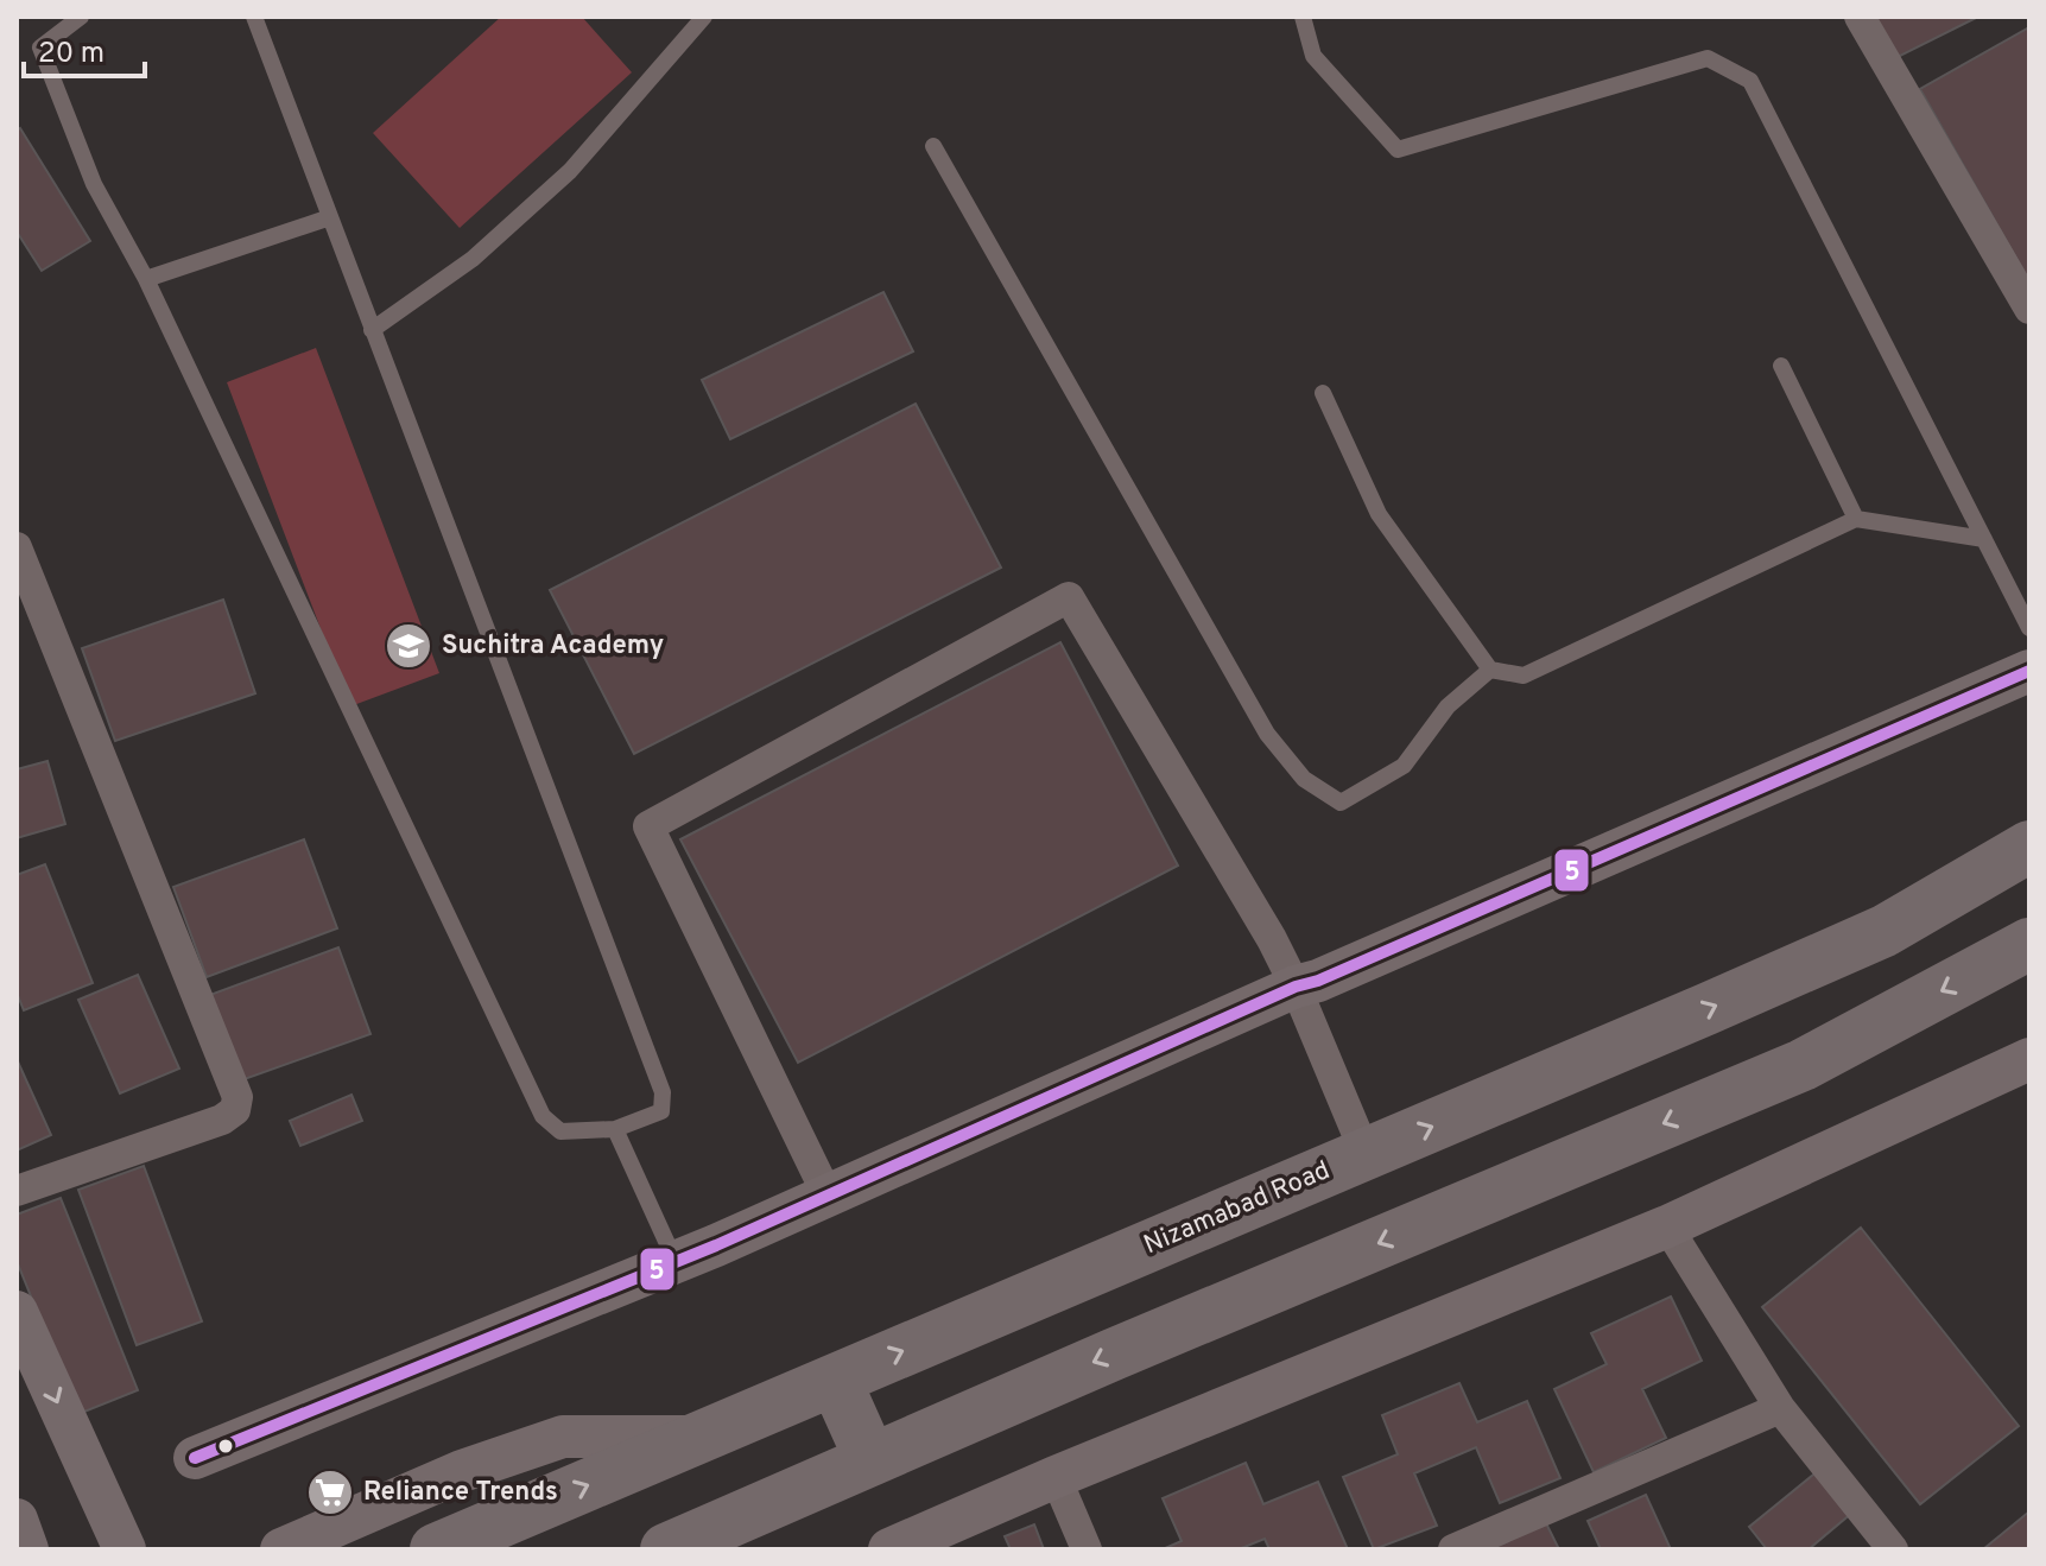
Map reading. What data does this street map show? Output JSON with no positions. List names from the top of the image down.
{
  "streets": {
    "highway": ["Nizamabad Road"]
  },
  "places": {
    "school or university": ["Suchitra Academy"],
    "supermarket": ["Reliance Trends"]
  },
  "lines": ["transit line 5"],
  "scale_bar": "20 m"
}
